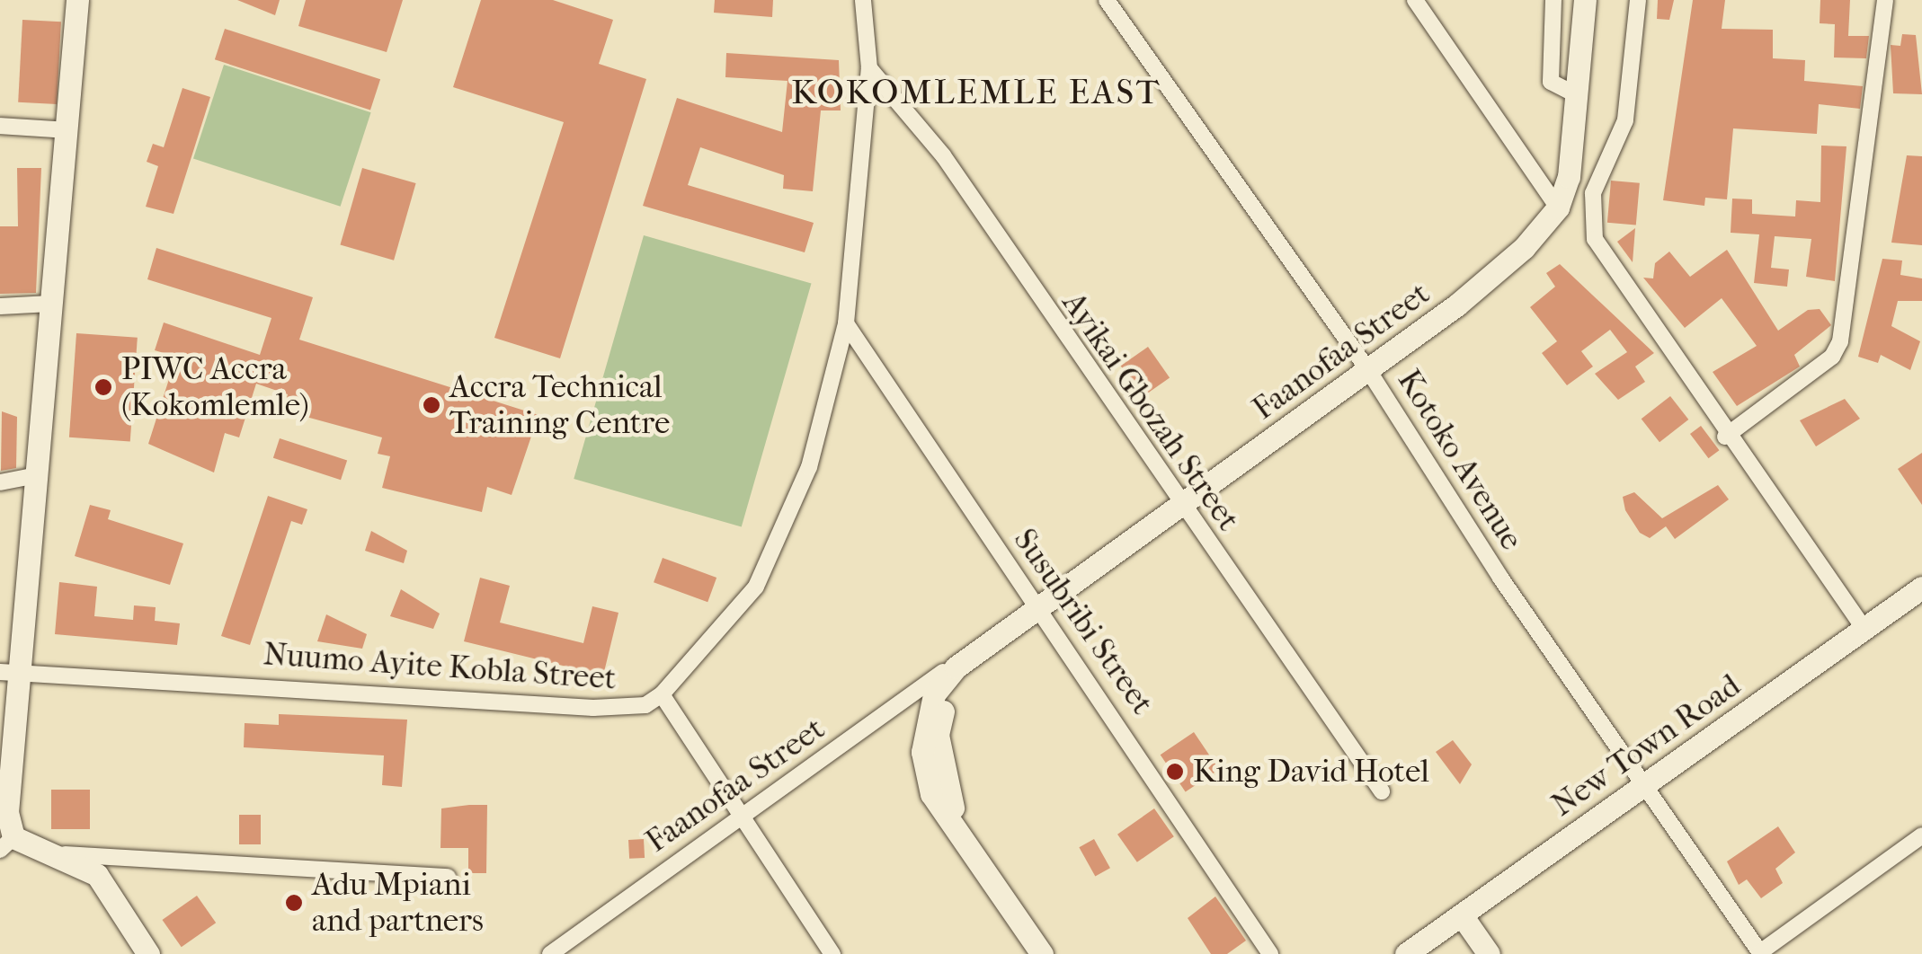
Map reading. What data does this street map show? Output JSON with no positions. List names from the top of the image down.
{
  "streets": {
    "street": [
      "Faanofaa Street",
      "Ayikai Gbozah Street",
      "Kotoko Avenue",
      "Susubribi Street",
      "Nuumo Ayite Kobla Street",
      "New Town Road"
    ]
  },
  "crossings": [
    ["Faanofaa Street", "Ayikai Gbozah Street"],
    ["Faanofaa Street", "Kotoko Avenue"],
    ["Faanofaa Street", "Susubribi Street"],
    ["Kotoko Avenue", "New Town Road"]
  ],
  "districts": ["KOKOMLEMLE EAST"],
  "places": [
    "PIWC Accra (Kokomlemle)",
    "Accra Technical Training Centre",
    "King David Hotel",
    "Adu Mpiani and partners"
  ]
}
